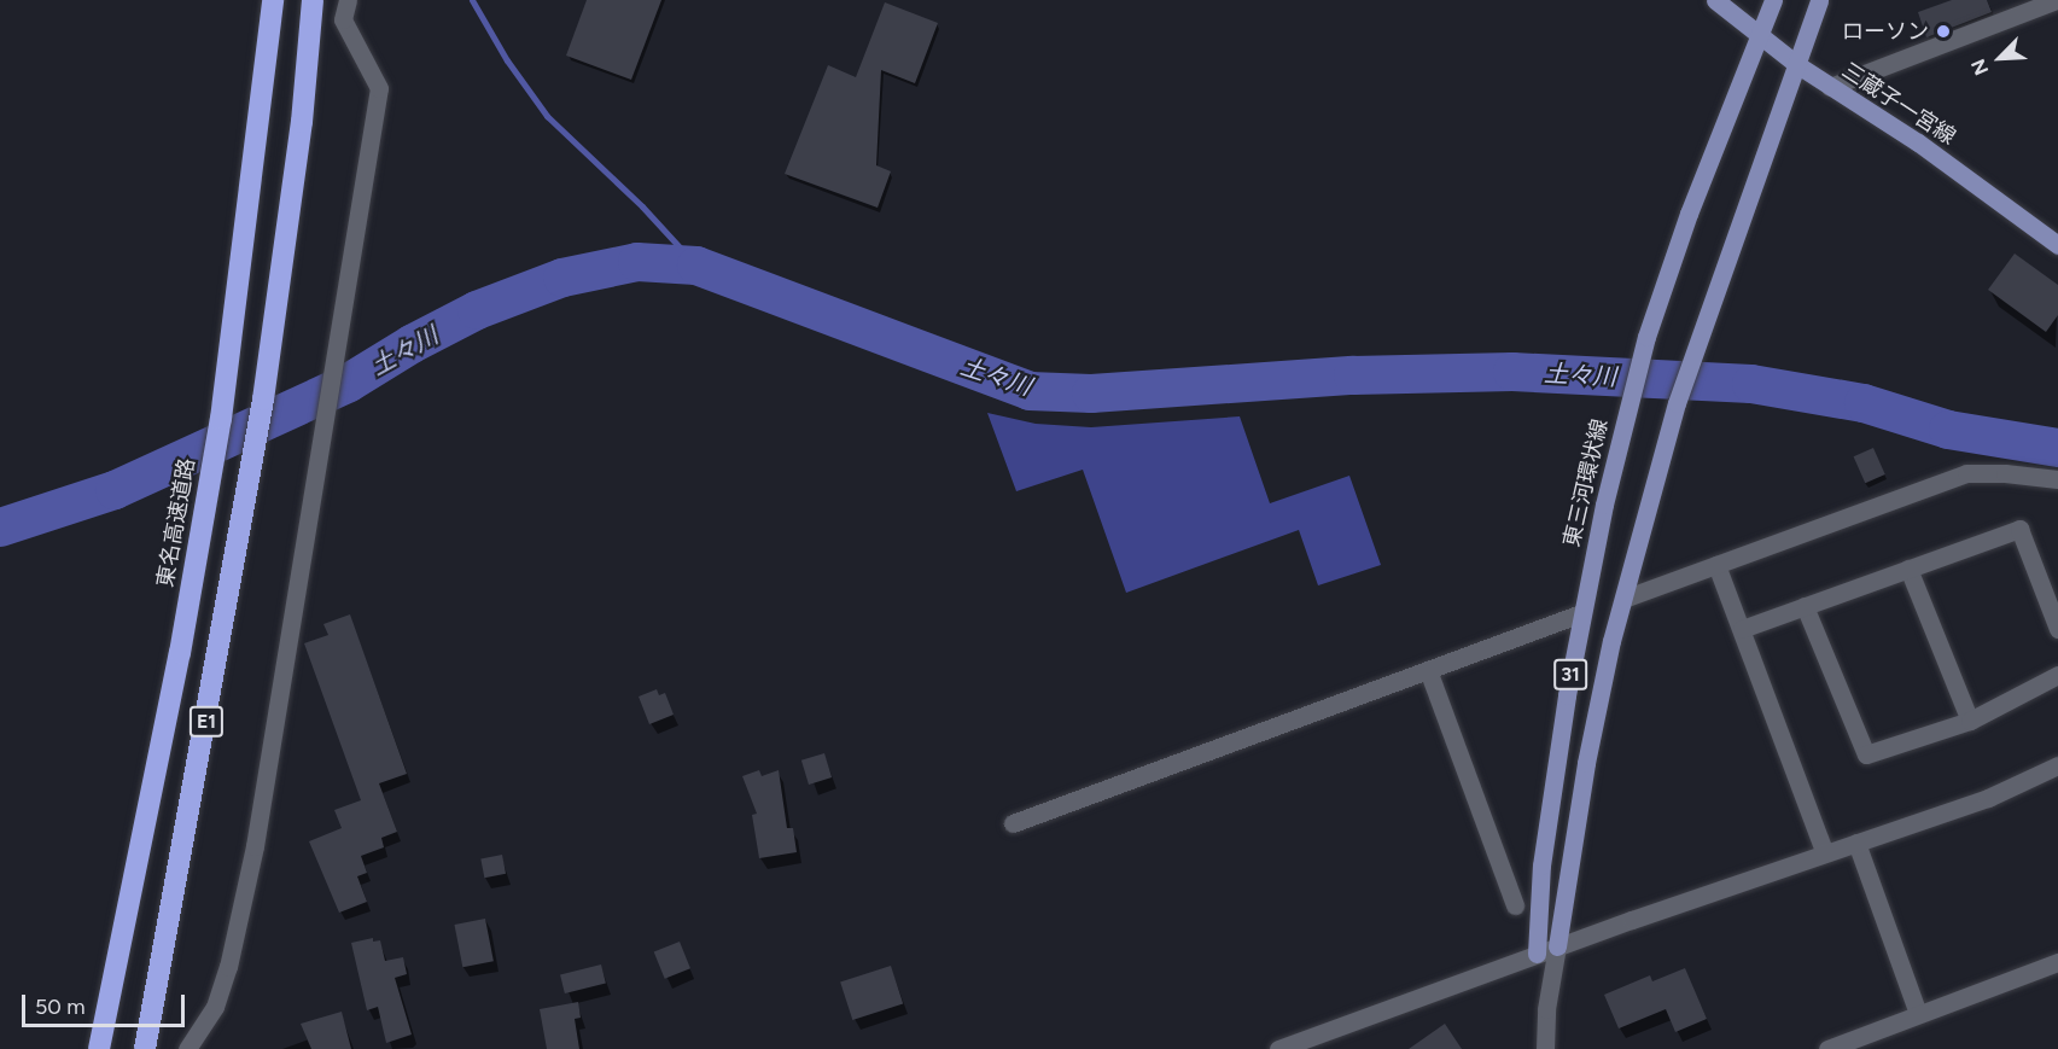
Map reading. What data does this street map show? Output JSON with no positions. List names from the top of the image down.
{
  "streets": {
    "highway": ["東名高速道路", "E1"],
    "main road": ["三蔵子一宮線", "東三河環状線", "31"]
  },
  "crossings": [
    ["三蔵子一宮線", "東三河環状線"],
    ["三蔵子一宮線", "31"]
  ],
  "water": ["土々川"],
  "places": ["ローソン"],
  "scale_bar": "50 m",
  "north": "bottom left"
}
